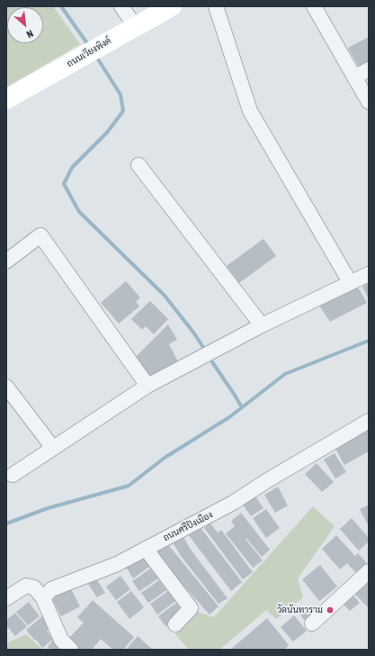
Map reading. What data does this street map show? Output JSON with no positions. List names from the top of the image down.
{
  "streets": {
    "street": ["ถนนเวียงพิงค์", "ถนนศรีปิงเมือง"]
  },
  "places": ["วัดนันทาราม"],
  "north": "bottom right"
}
